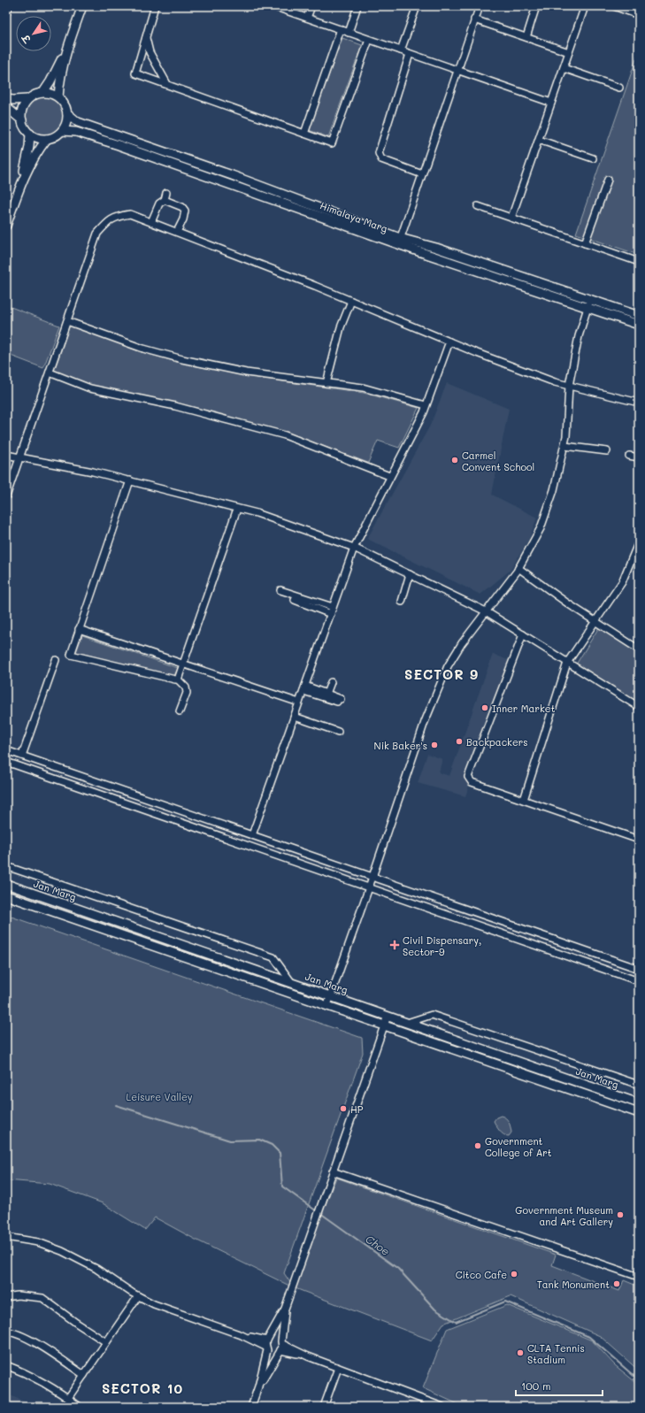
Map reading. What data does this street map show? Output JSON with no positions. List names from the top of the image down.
{
  "streets": {
    "main road": ["Himalaya Marg", "Jan Marg"]
  },
  "districts": ["SECTOR 9", "SECTOR 10"],
  "water": ["Choe"],
  "parks": ["Leisure Valley"],
  "places": {
    "other": [
      "Carmel Convent School",
      "Inner Market",
      "Backpackers",
      "Nik Baker's",
      "HP",
      "Government College of Art",
      "Government Museum and Art Gallery",
      "Citco Cafe",
      "Tank Monument",
      "CLTA Tennis Stadium"
    ],
    "health": ["Civil Dispensary, Sector-9"]
  },
  "scale_bar": "100 m",
  "north": "bottom left"
}
